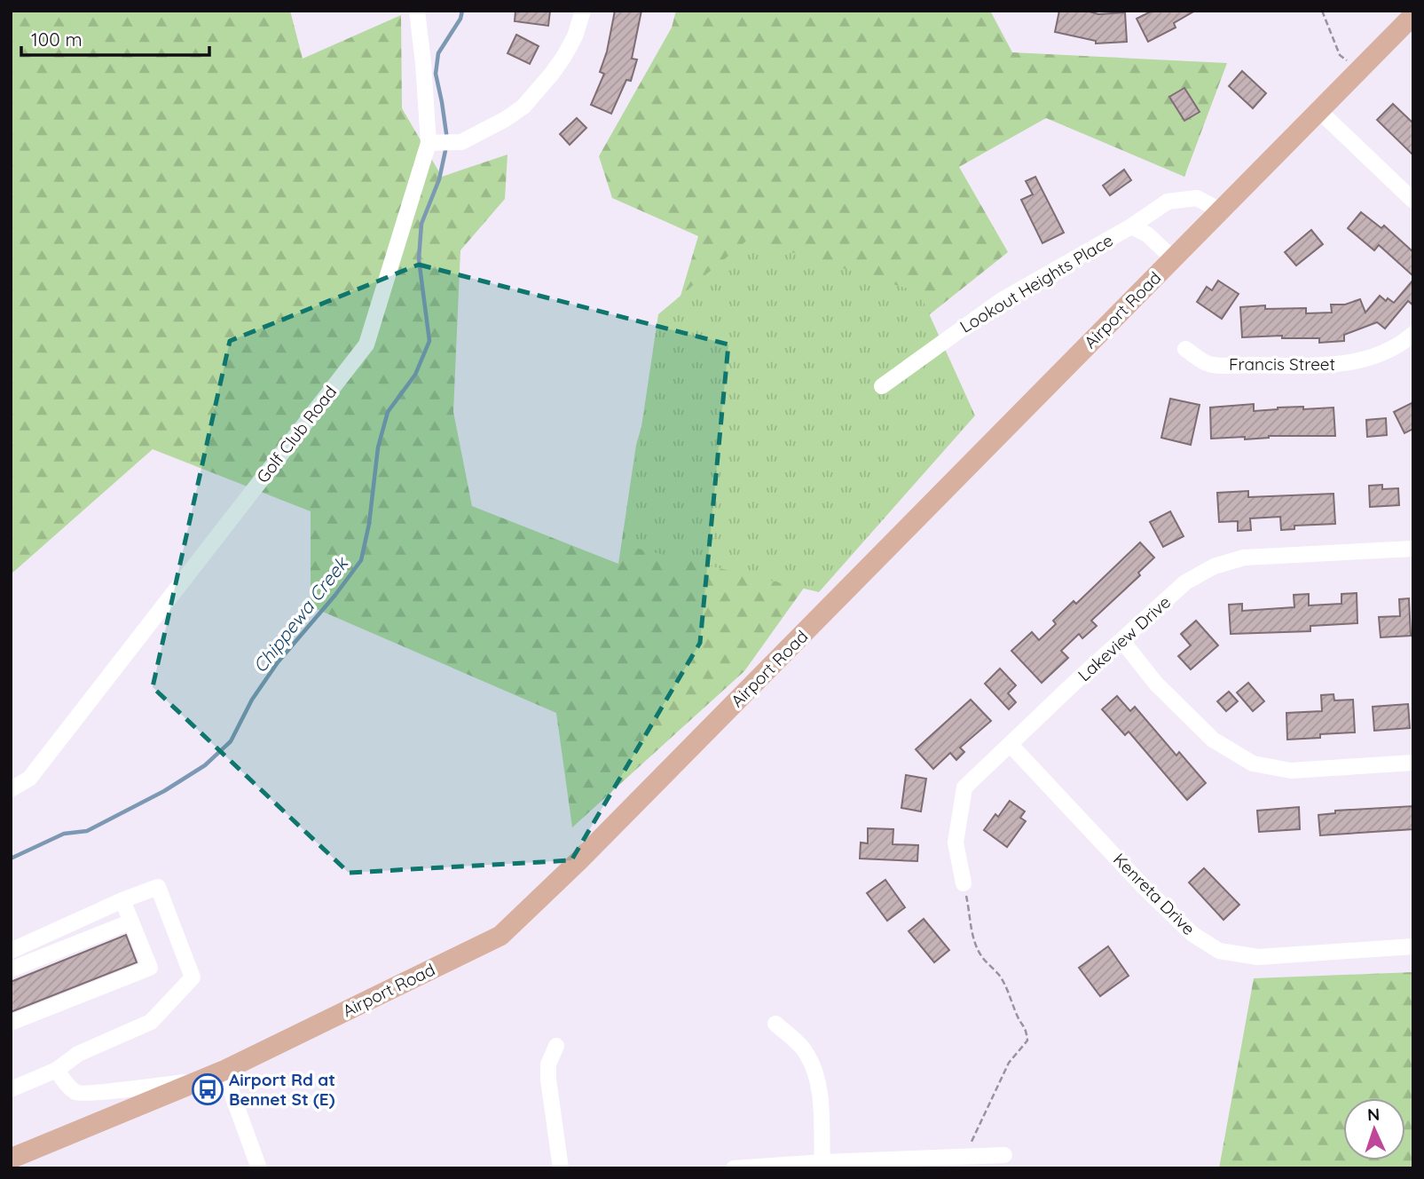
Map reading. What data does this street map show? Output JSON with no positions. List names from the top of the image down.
{
  "streets": {
    "main road": ["Airport Road"],
    "street": [
      "Lookout Heights Place",
      "Francis Street",
      "Golf Club Road",
      "Lakeview Drive",
      "Kenreta Drive"
    ]
  },
  "crossings": [
    ["Lookout Heights Place", "Airport Road"],
    ["Lakeview Drive", "Kenreta Drive"]
  ],
  "water": ["Chippewa Creek"],
  "places": {
    "bus stop": ["Airport Rd at Bennet St (E)"]
  },
  "scale_bar": "100 m",
  "north": "top"
}
